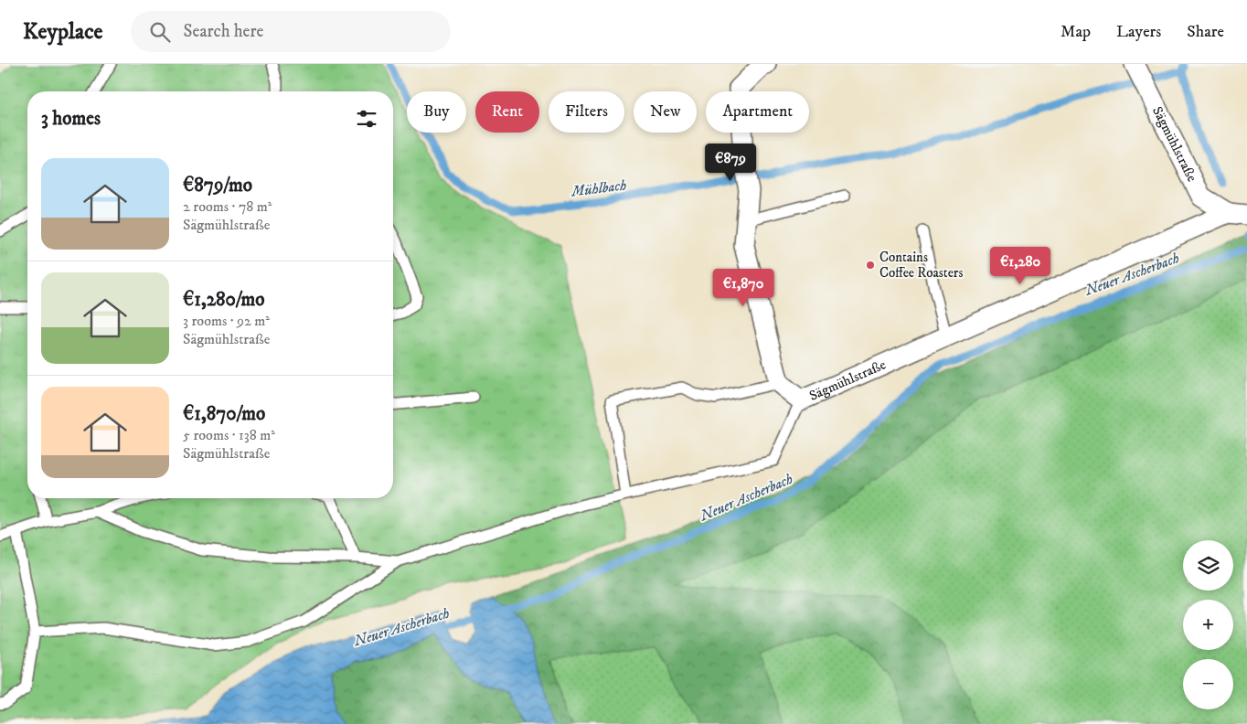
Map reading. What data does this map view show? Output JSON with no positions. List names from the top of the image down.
{
  "streets": {
    "street": ["Sägmühlstraße"]
  },
  "water": ["Mühlbach", "Neuer Ascherbach"],
  "places": ["Contains Coffee Roasters"],
  "page": {
    "header": "Keyplace",
    "search": "Search here",
    "nav": ["Map", "Layers", "Share"],
    "chip": [
      "Buy",
      "Rent",
      "Filters",
      "New",
      "Apartment"
    ],
    "heading": "3 homes",
    "price": ["€879", "€1,280", "€1,870"],
    "list": [
      {
        "name": "€879/mo",
        "note": "2 rooms · 78 m² · Sägmühlstraße"
      },
      {
        "name": "€1,280/mo",
        "note": "3 rooms · 92 m² · Sägmühlstraße"
      },
      {
        "name": "€1,870/mo",
        "note": "5 rooms · 138 m² · Sägmühlstraße"
      }
    ],
    "map_buttons": ["+", "−"]
  }
}
